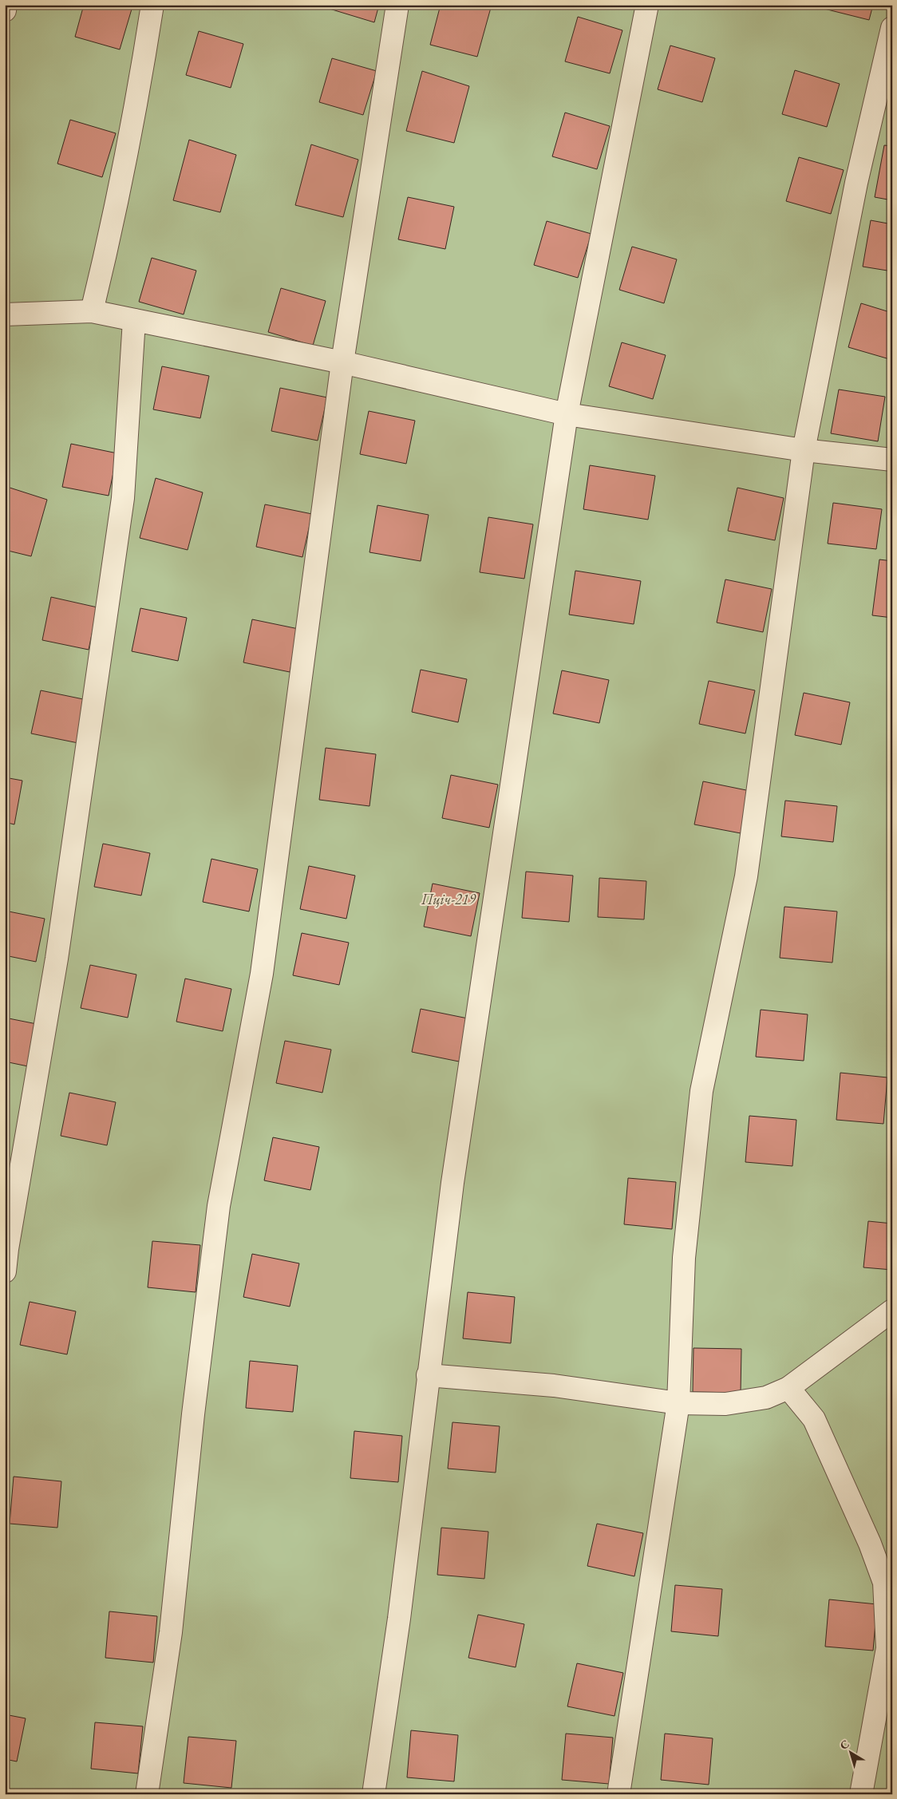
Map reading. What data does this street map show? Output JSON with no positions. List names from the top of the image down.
{
  "parks": ["Пціч-219"],
  "north": "top left"
}
